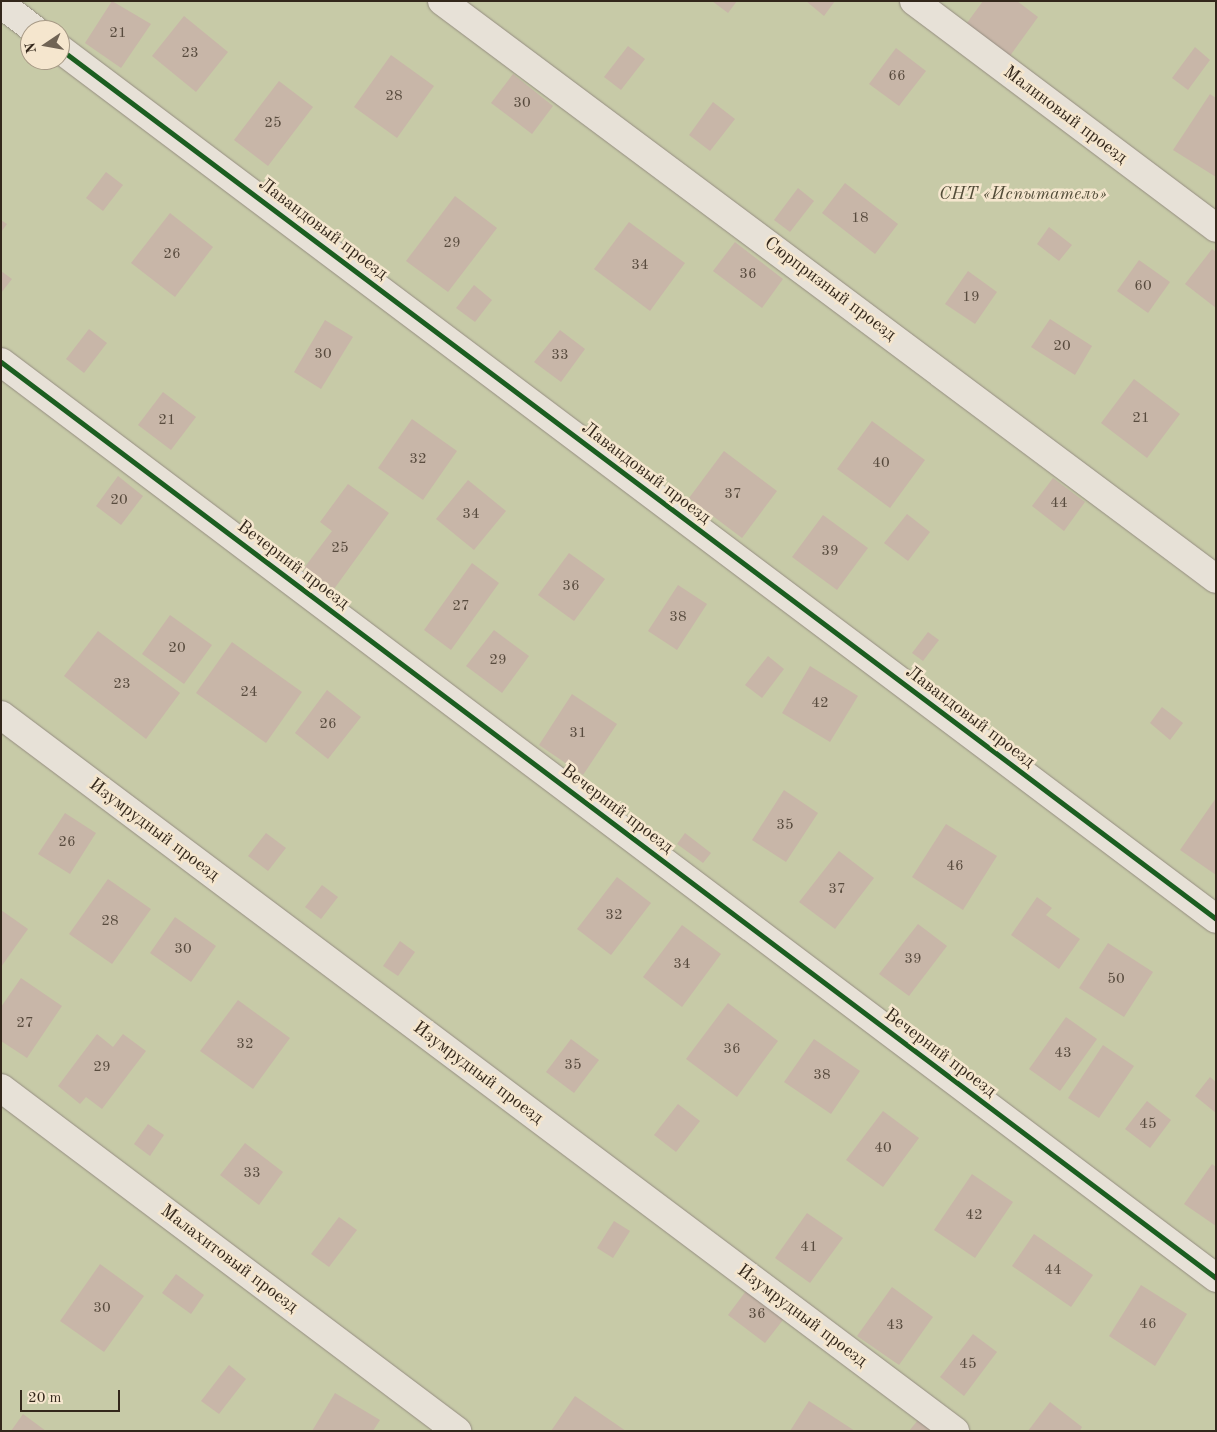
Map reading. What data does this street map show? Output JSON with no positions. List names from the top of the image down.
{
  "streets": {
    "street": [
      "Малиновый проезд",
      "Лавандовый проезд",
      "Сюрпризный проезд",
      "Вечерний проезд",
      "Изумрудный проезд",
      "Малахитовый проезд"
    ]
  },
  "parks": ["СНТ «Испытатель»"],
  "house_numbers": [
    "21",
    "23",
    "66",
    "28",
    "30",
    "25",
    "18",
    "29",
    "26",
    "34",
    "36",
    "60",
    "19",
    "20",
    "30",
    "33",
    "21",
    "21",
    "32",
    "40",
    "37",
    "20",
    "44",
    "34",
    "25",
    "39",
    "36",
    "27",
    "38",
    "20",
    "29",
    "23",
    "24",
    "42",
    "26",
    "31",
    "35",
    "26",
    "46",
    "37",
    "32",
    "28",
    "30",
    "39",
    "34",
    "50",
    "27",
    "32",
    "36",
    "43",
    "35",
    "29",
    "38",
    "45",
    "40",
    "33",
    "42",
    "41",
    "44",
    "30",
    "36",
    "46",
    "43",
    "45"
  ],
  "scale_bar": "20 m",
  "north": "left"
}
